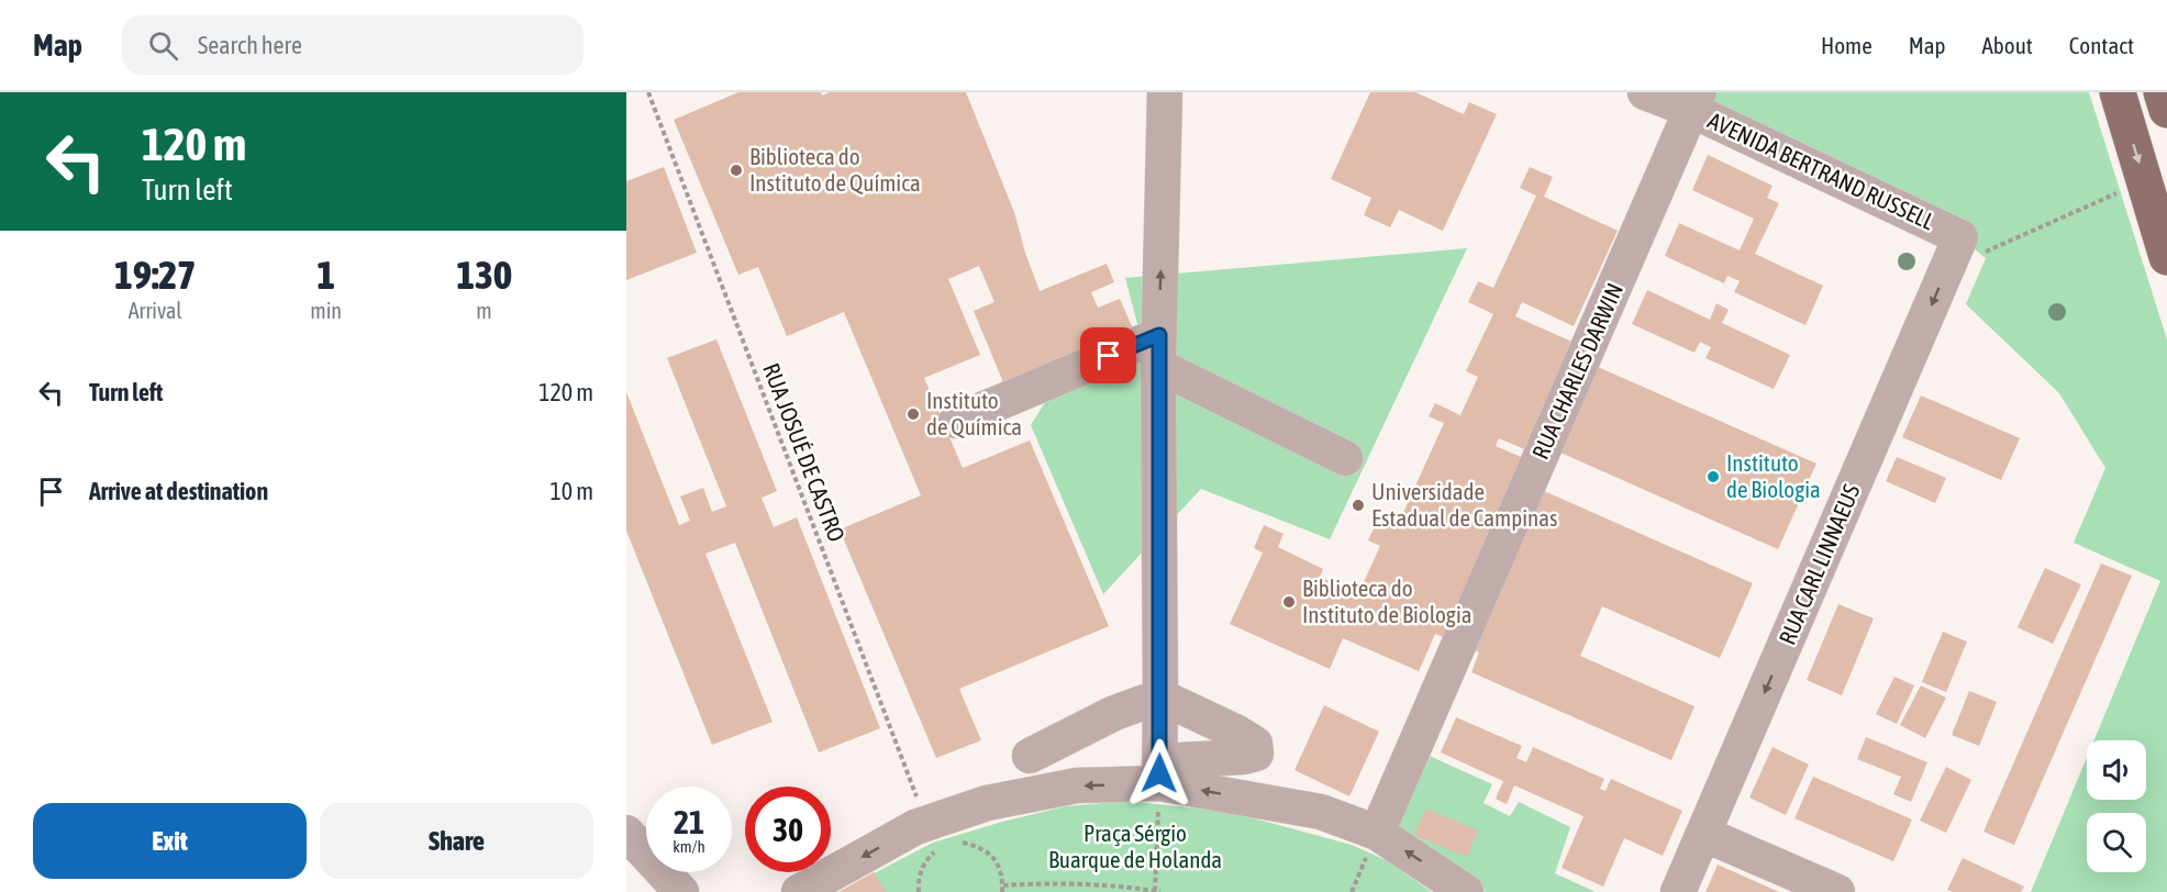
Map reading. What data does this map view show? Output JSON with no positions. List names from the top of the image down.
{
  "streets": {
    "street": ["AVENIDA BERTRAND RUSSELL", "RUA CHARLES DARWIN", "RUA CARL LINNAEUS"],
    "path": ["RUA JOSUÉ DE CASTRO"]
  },
  "crossings": [
    ["AVENIDA BERTRAND RUSSELL", "RUA CHARLES DARWIN"],
    ["AVENIDA BERTRAND RUSSELL", "RUA CARL LINNAEUS"]
  ],
  "one_way": ["RUA CARL LINNAEUS"],
  "parks": ["Praça Sérgio Buarque de Holanda"],
  "places": [
    "Biblioteca do Instituto de Química",
    "Instituto de Química",
    "Instituto de Biologia",
    "Universidade Estadual de Campinas",
    "Biblioteca do Instituto de Biologia"
  ],
  "page": {
    "header": "Map",
    "search": "Search here",
    "nav": [
      "Home",
      "Map",
      "About",
      "Contact"
    ],
    "turn": ["120 m", "Turn left"],
    "eta": [
      "19:27",
      "Arrival",
      "1",
      "min",
      "130",
      "m"
    ],
    "list": [
      {
        "name": "Turn left",
        "value": "120 m"
      },
      {
        "name": "Arrive at destination",
        "value": "10 m"
      }
    ],
    "speed": "21 km/h",
    "limit": "30",
    "buttons": ["Exit", "Share"]
  }
}
